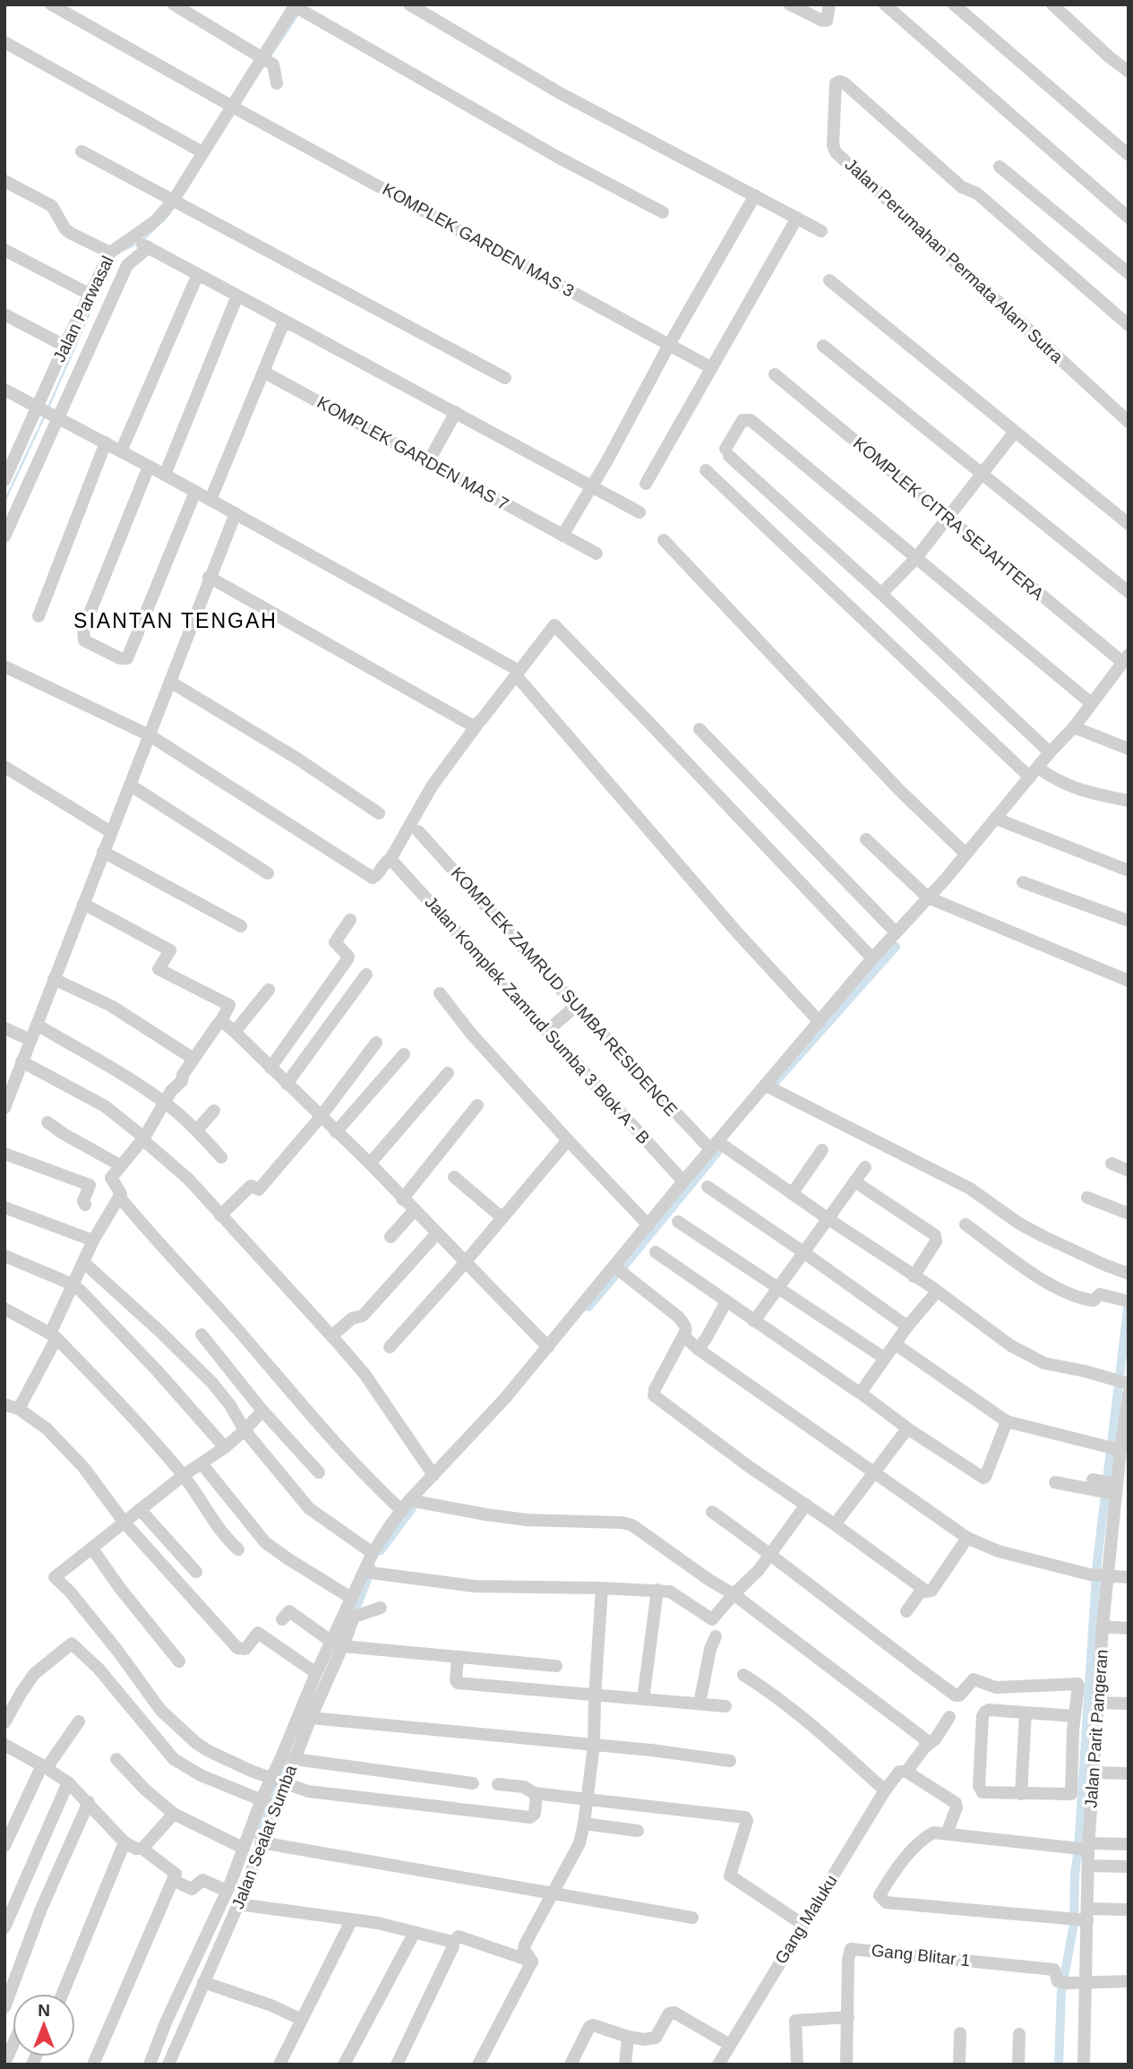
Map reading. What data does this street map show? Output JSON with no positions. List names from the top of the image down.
{
  "streets": {
    "street": [
      "KOMPLEK GARDEN MAS 3",
      "Jalan Perumahan Permata Alam Sutra",
      "Jalan Parwasal",
      "KOMPLEK GARDEN MAS 7",
      "KOMPLEK CITRA SEJAHTERA",
      "KOMPLEK ZAMRUD SUMBA RESIDENCE",
      "Jalan Komplek Zamrud Sumba 3 Blok A - B",
      "Jalan Parit Pangeran",
      "Jalan Sealat Sumba",
      "Gang Maluku",
      "Gang Blitar 1"
    ]
  },
  "crossings": [
    ["KOMPLEK GARDEN MAS 3", "Jalan Parwasal"],
    ["KOMPLEK CITRA SEJAHTERA", "Jalan Sealat Sumba"],
    ["KOMPLEK ZAMRUD SUMBA RESIDENCE", "Jalan Parit Pangeran"],
    ["KOMPLEK ZAMRUD SUMBA RESIDENCE", "Jalan Sealat Sumba"],
    ["Jalan Komplek Zamrud Sumba 3 Blok A - B", "Jalan Sealat Sumba"],
    ["Jalan Parit Pangeran", "Gang Blitar 1"]
  ],
  "districts": ["SIANTAN TENGAH"],
  "north": "top"
}
